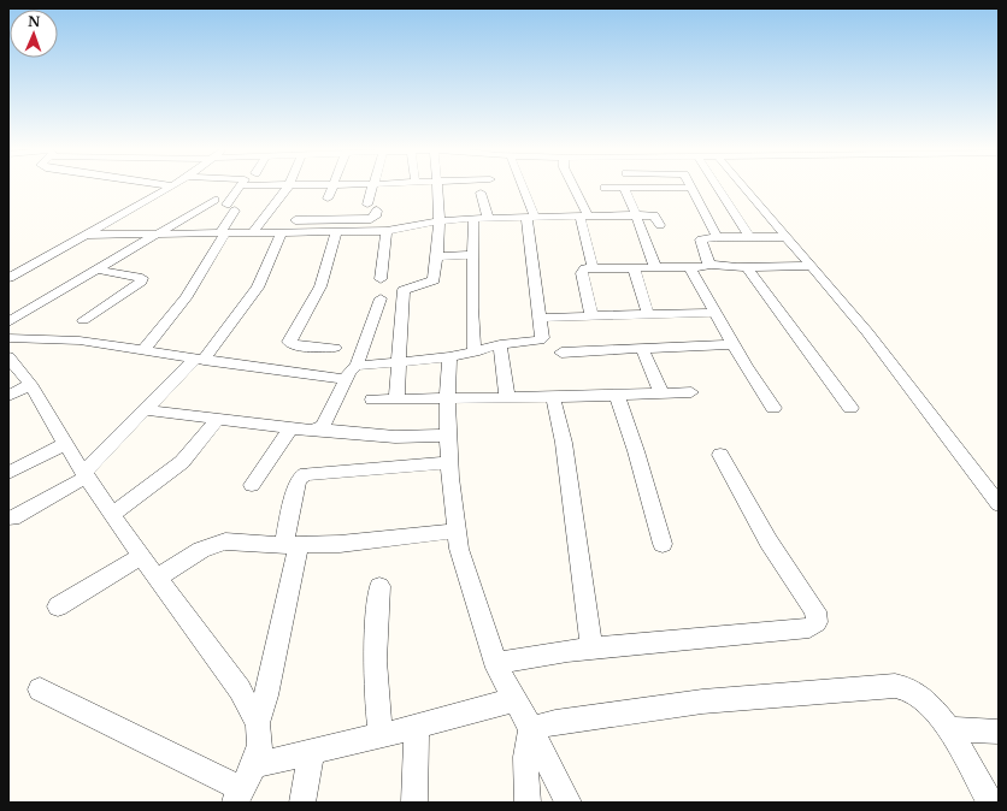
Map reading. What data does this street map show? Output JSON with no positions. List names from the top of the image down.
{
  "north": "top"
}
